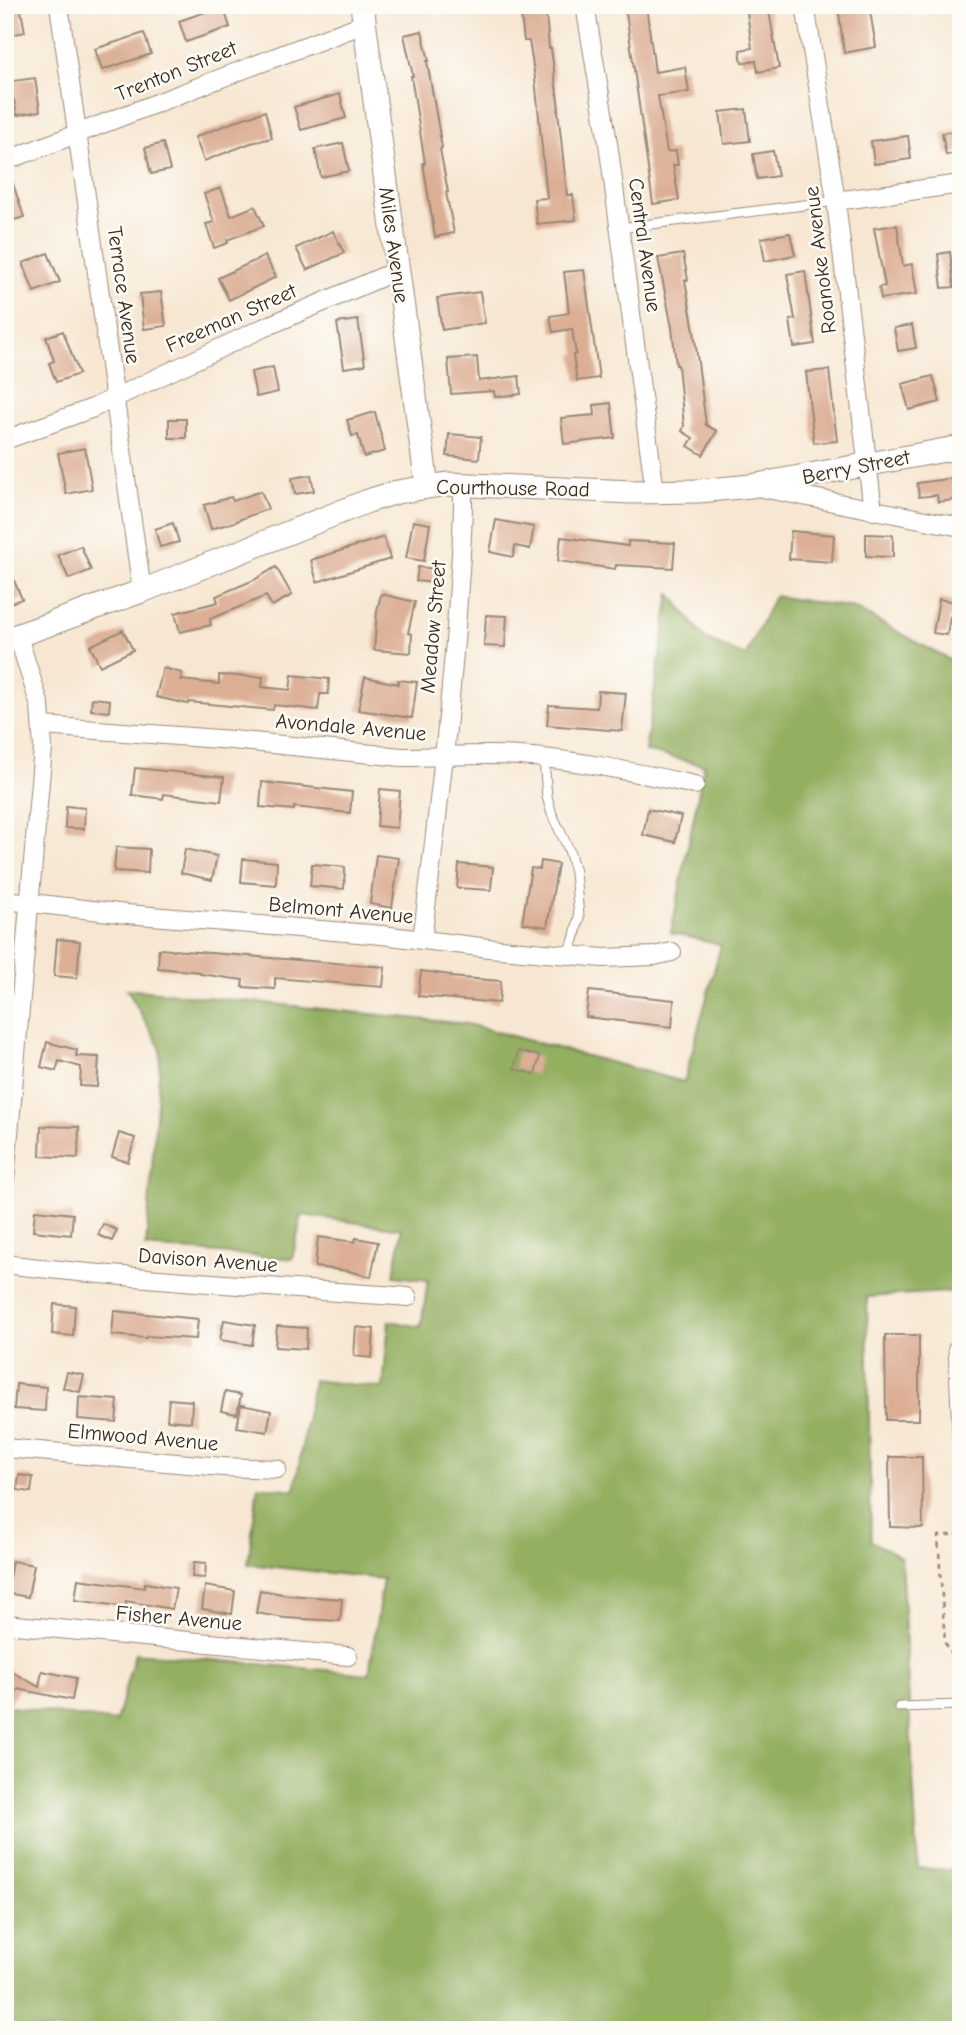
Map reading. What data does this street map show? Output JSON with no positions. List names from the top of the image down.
{
  "streets": {
    "street": [
      "Trenton Street",
      "Miles Avenue",
      "Central Avenue",
      "Roanoke Avenue",
      "Terrace Avenue",
      "Freeman Street",
      "Berry Street",
      "Courthouse Road",
      "Meadow Street",
      "Avondale Avenue",
      "Belmont Avenue",
      "Davison Avenue",
      "Elmwood Avenue",
      "Fisher Avenue"
    ]
  },
  "crossings": [
    ["Trenton Street", "Miles Avenue"],
    ["Trenton Street", "Terrace Avenue"],
    ["Miles Avenue", "Freeman Street"],
    ["Miles Avenue", "Courthouse Road"],
    ["Central Avenue", "Courthouse Road"],
    ["Roanoke Avenue", "Berry Street"],
    ["Roanoke Avenue", "Courthouse Road"],
    ["Terrace Avenue", "Freeman Street"],
    ["Terrace Avenue", "Courthouse Road"],
    ["Berry Street", "Courthouse Road"],
    ["Courthouse Road", "Meadow Street"],
    ["Meadow Street", "Avondale Avenue"],
    ["Meadow Street", "Belmont Avenue"]
  ]
}
